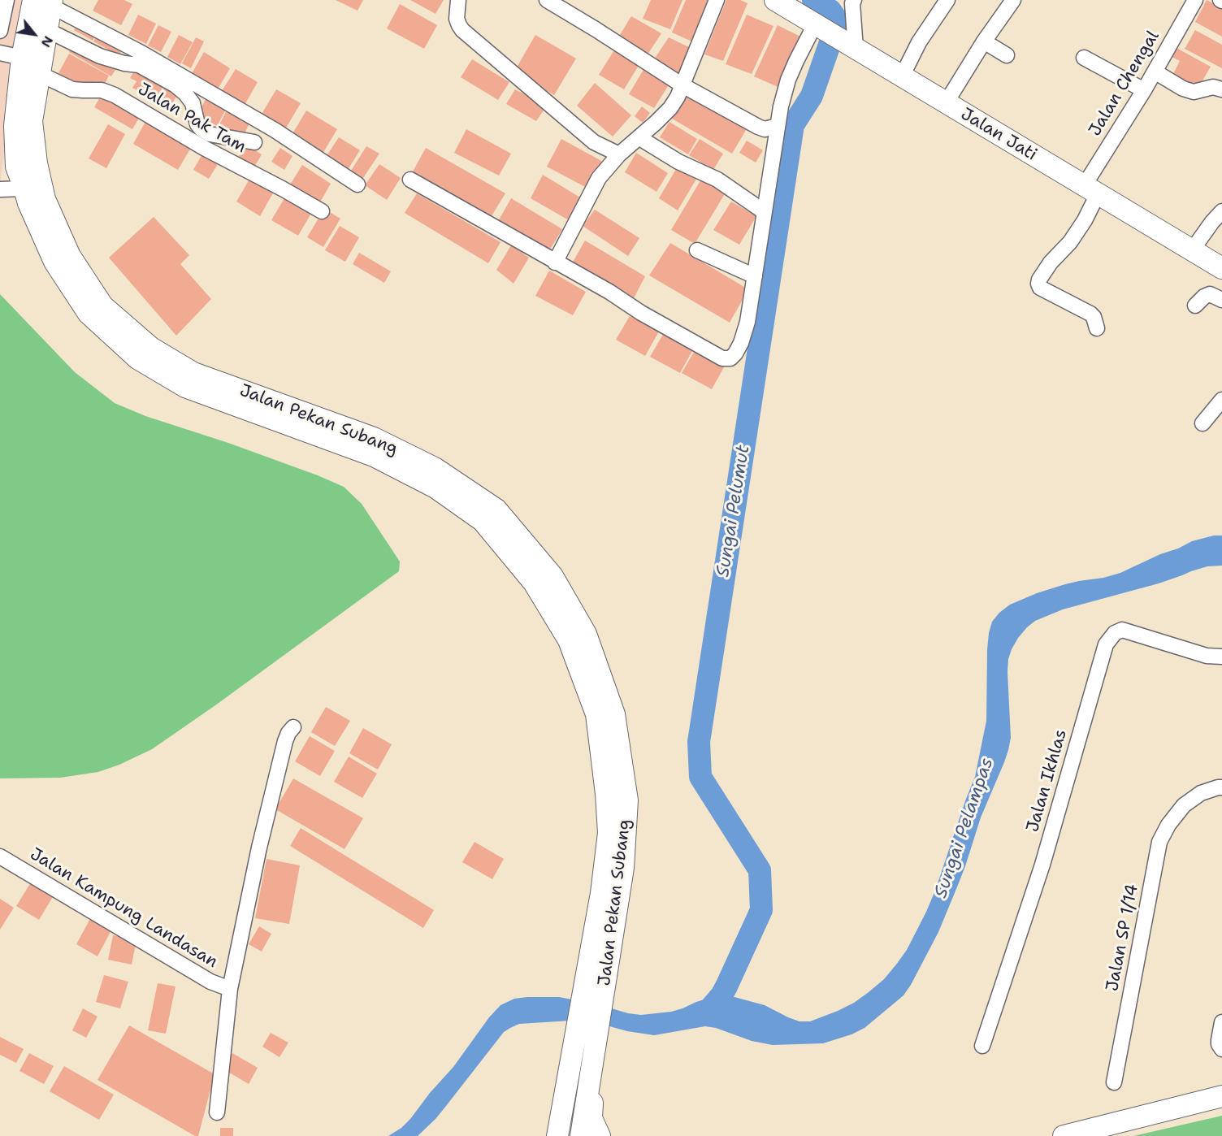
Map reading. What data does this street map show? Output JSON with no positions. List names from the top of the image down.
{
  "streets": {
    "main road": ["Jalan Jati", "Jalan Pekan Subang"],
    "street": [
      "Jalan Chengal",
      "Jalan Pak Tam",
      "Jalan Ikhlas",
      "Jalan Kampung Landasan",
      "Jalan SP 1/14"
    ]
  },
  "crossings": [
    ["Jalan Chengal", "Jalan Jati"],
    ["Jalan Pak Tam", "Jalan Pekan Subang"]
  ],
  "water": ["Sungai Pelumut", "Sungai Pelampas"],
  "north": "bottom right"
}
